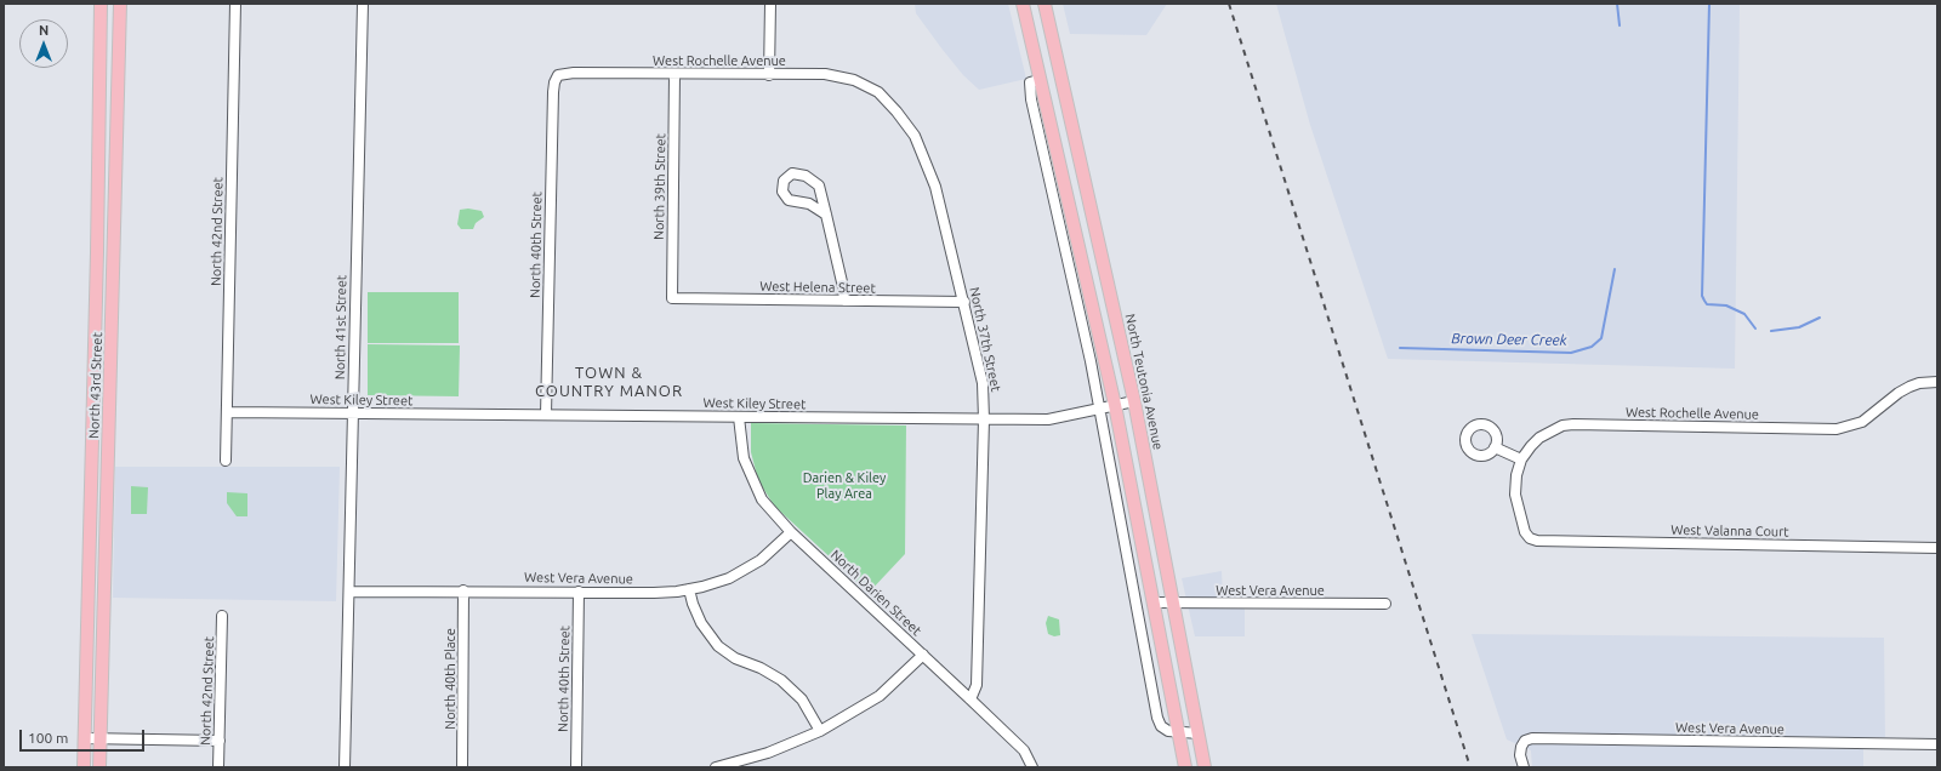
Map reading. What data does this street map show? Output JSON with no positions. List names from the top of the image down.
{
  "streets": {
    "main road": ["North Teutonia Avenue", "North 43rd Street"],
    "street": [
      "West Rochelle Avenue",
      "North 39th Street",
      "North 42nd Street",
      "North 40th Street",
      "West Helena Street",
      "North 41st Street",
      "North 37th Street",
      "West Kiley Street",
      "West Valanna Court",
      "West Vera Avenue",
      "North Darien Street",
      "North 40th Place"
    ]
  },
  "crossings": [
    ["West Rochelle Avenue", "North 39th Street"],
    ["West Rochelle Avenue", "North 40th Street"],
    ["West Rochelle Avenue", "North 37th Street"],
    ["West Rochelle Avenue", "West Valanna Court"],
    ["North 39th Street", "West Helena Street"],
    ["North 42nd Street", "West Kiley Street"],
    ["North 40th Street", "West Kiley Street"],
    ["North 40th Street", "West Vera Avenue"],
    ["West Helena Street", "North 37th Street"],
    ["North 41st Street", "West Kiley Street"],
    ["North 41st Street", "West Vera Avenue"],
    ["North 37th Street", "West Kiley Street"],
    ["North 37th Street", "North Darien Street"],
    ["North Teutonia Avenue", "West Kiley Street"],
    ["North Teutonia Avenue", "West Vera Avenue"],
    ["West Kiley Street", "North Darien Street"],
    ["West Vera Avenue", "North Darien Street"],
    ["West Vera Avenue", "North 40th Place"]
  ],
  "districts": ["TOWN & COUNTRY MANOR"],
  "water": ["Brown Deer Creek"],
  "parks": ["Darien & Kiley Play Area"],
  "scale_bar": "100 m",
  "north": "top"
}
